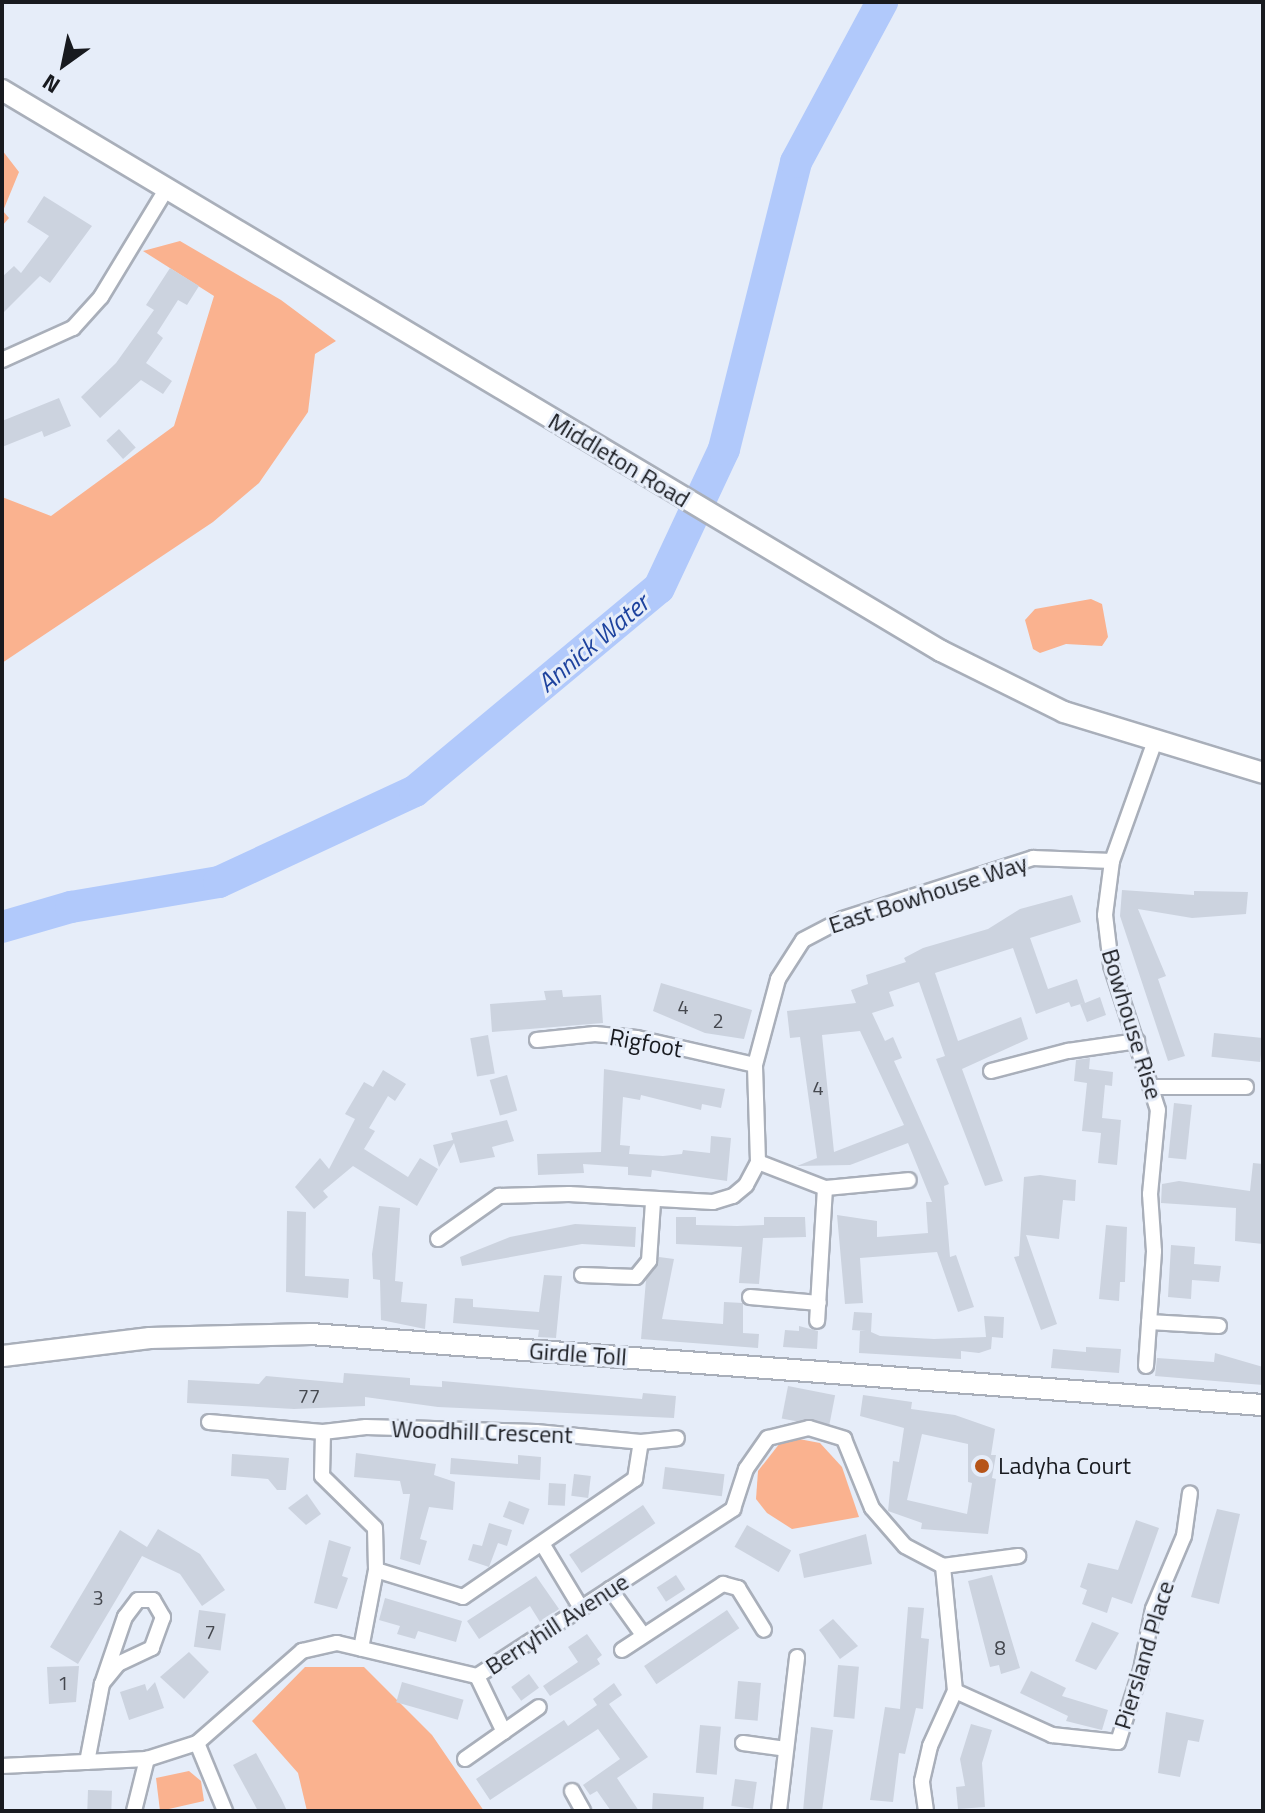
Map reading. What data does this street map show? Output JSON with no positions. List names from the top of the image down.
{
  "streets": {
    "main road": ["Middleton Road", "Girdle Toll"],
    "street": [
      "East Bowhouse Way",
      "Bowhouse Rise",
      "Rigfoot",
      "Woodhill Crescent",
      "Berryhill Avenue",
      "Piersland Place"
    ]
  },
  "crossings": [
    ["Middleton Road", "Bowhouse Rise"],
    ["East Bowhouse Way", "Bowhouse Rise"],
    ["East Bowhouse Way", "Rigfoot"]
  ],
  "water": ["Annick Water"],
  "places": ["Ladyha Court"],
  "house_numbers": [
    "4",
    "2",
    "4",
    "77",
    "3",
    "7",
    "8",
    "1"
  ],
  "north": "bottom left"
}
